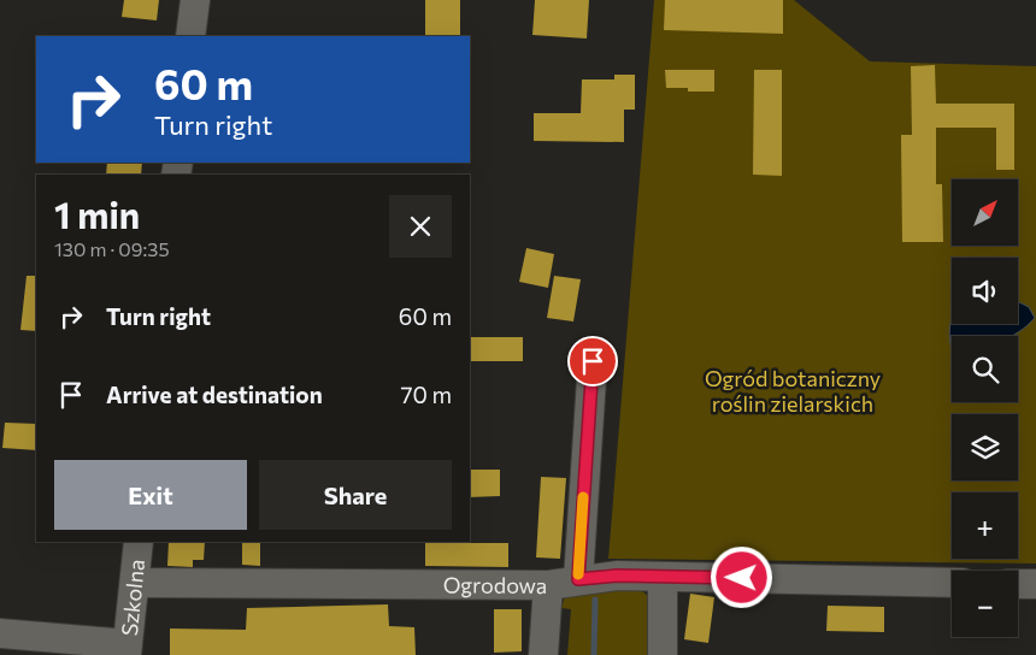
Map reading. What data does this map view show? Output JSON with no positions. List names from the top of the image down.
{
  "streets": {
    "street": ["Ogrodowa", "Szkolna"]
  },
  "crossings": [
    ["Ogrodowa", "Szkolna"]
  ],
  "parks": ["Ogród botaniczny roślin zielarskich"],
  "north": "top right",
  "page": {
    "turn": ["60 m", "Turn right"],
    "heading": ["1 min", "130 m · 09:35"],
    "map_buttons": ["+", "−"],
    "list": [
      {
        "name": "Turn right",
        "value": "60 m"
      },
      {
        "name": "Arrive at destination",
        "value": "70 m"
      }
    ],
    "buttons": ["Exit", "Share"]
  }
}
